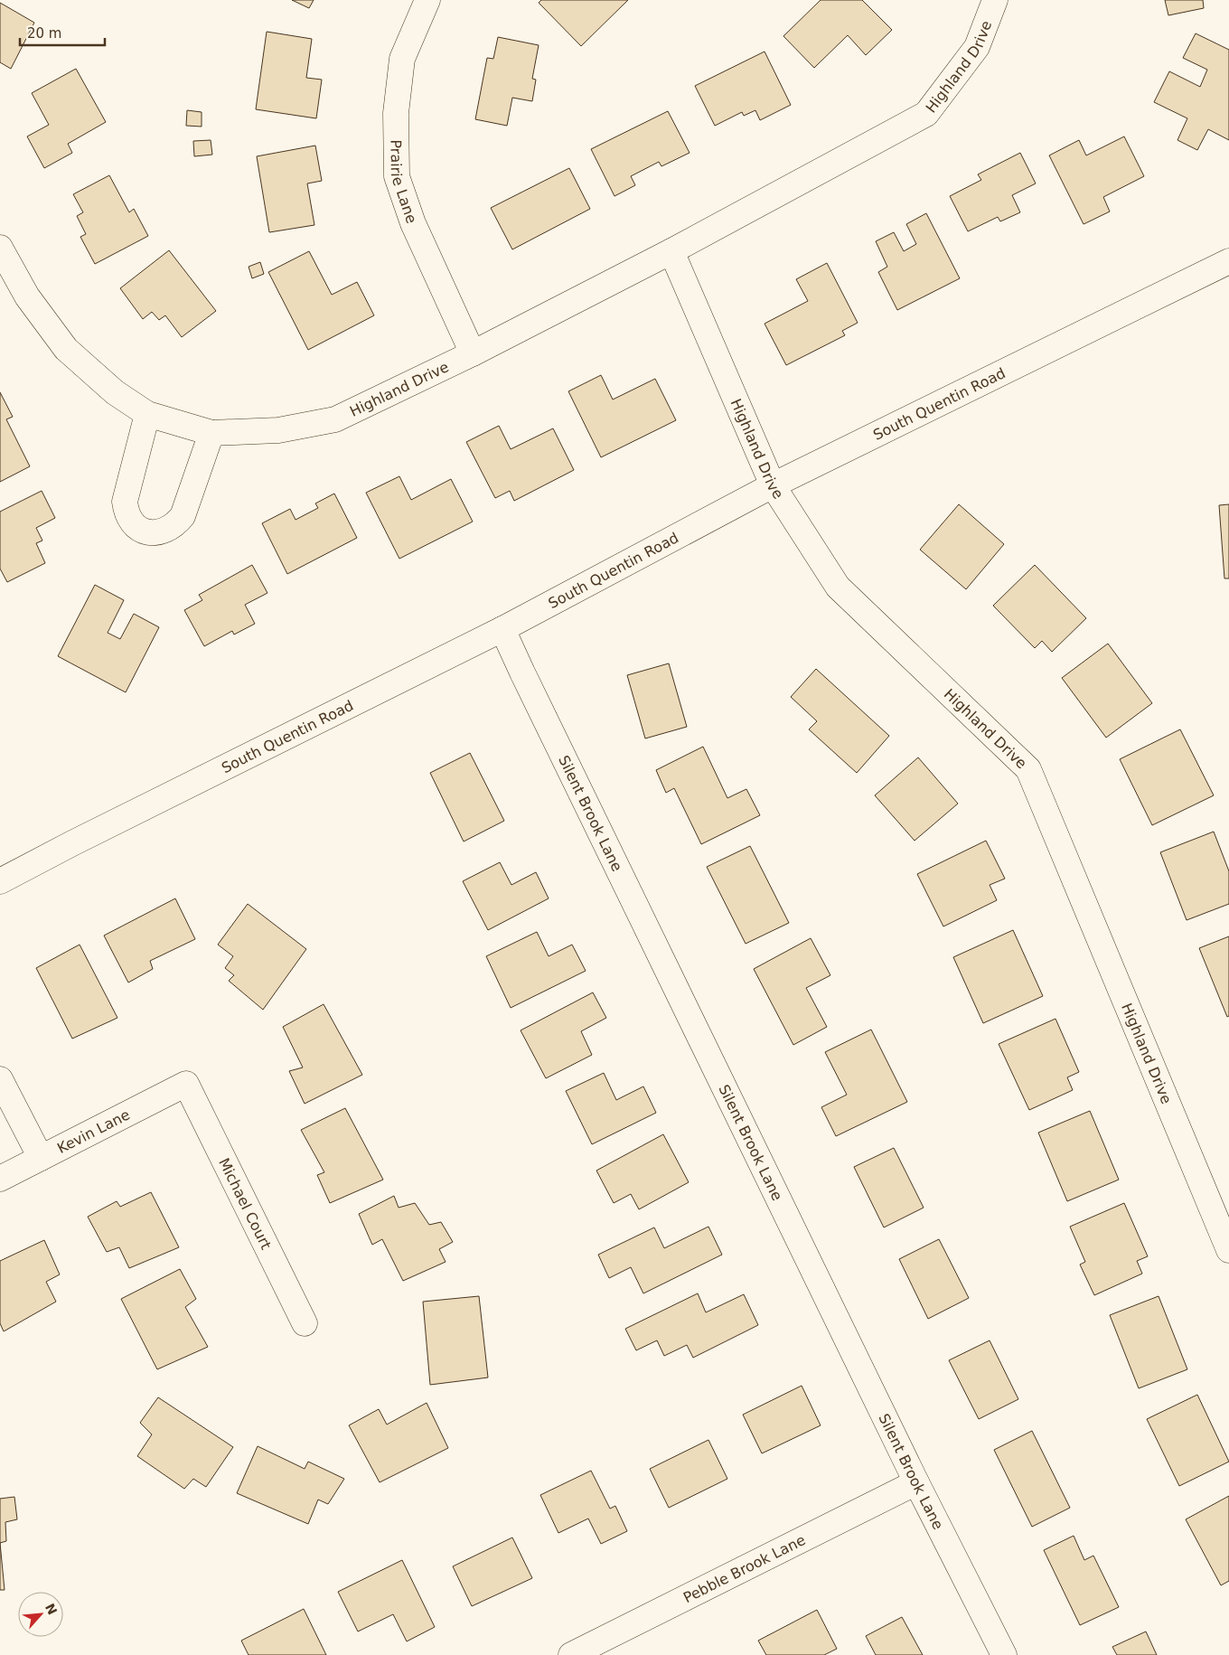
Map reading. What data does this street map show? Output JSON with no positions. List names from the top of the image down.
{
  "streets": {
    "street": [
      "Highland Drive",
      "Prairie Lane",
      "South Quentin Road",
      "Silent Brook Lane",
      "Kevin Lane",
      "Michael Court",
      "Pebble Brook Lane"
    ]
  },
  "crossings": [
    ["Highland Drive", "Prairie Lane"],
    ["Highland Drive", "South Quentin Road"],
    ["South Quentin Road", "Silent Brook Lane"],
    ["Silent Brook Lane", "Pebble Brook Lane"],
    ["Kevin Lane", "Michael Court"]
  ],
  "scale_bar": "20 m",
  "north": "top right"
}
